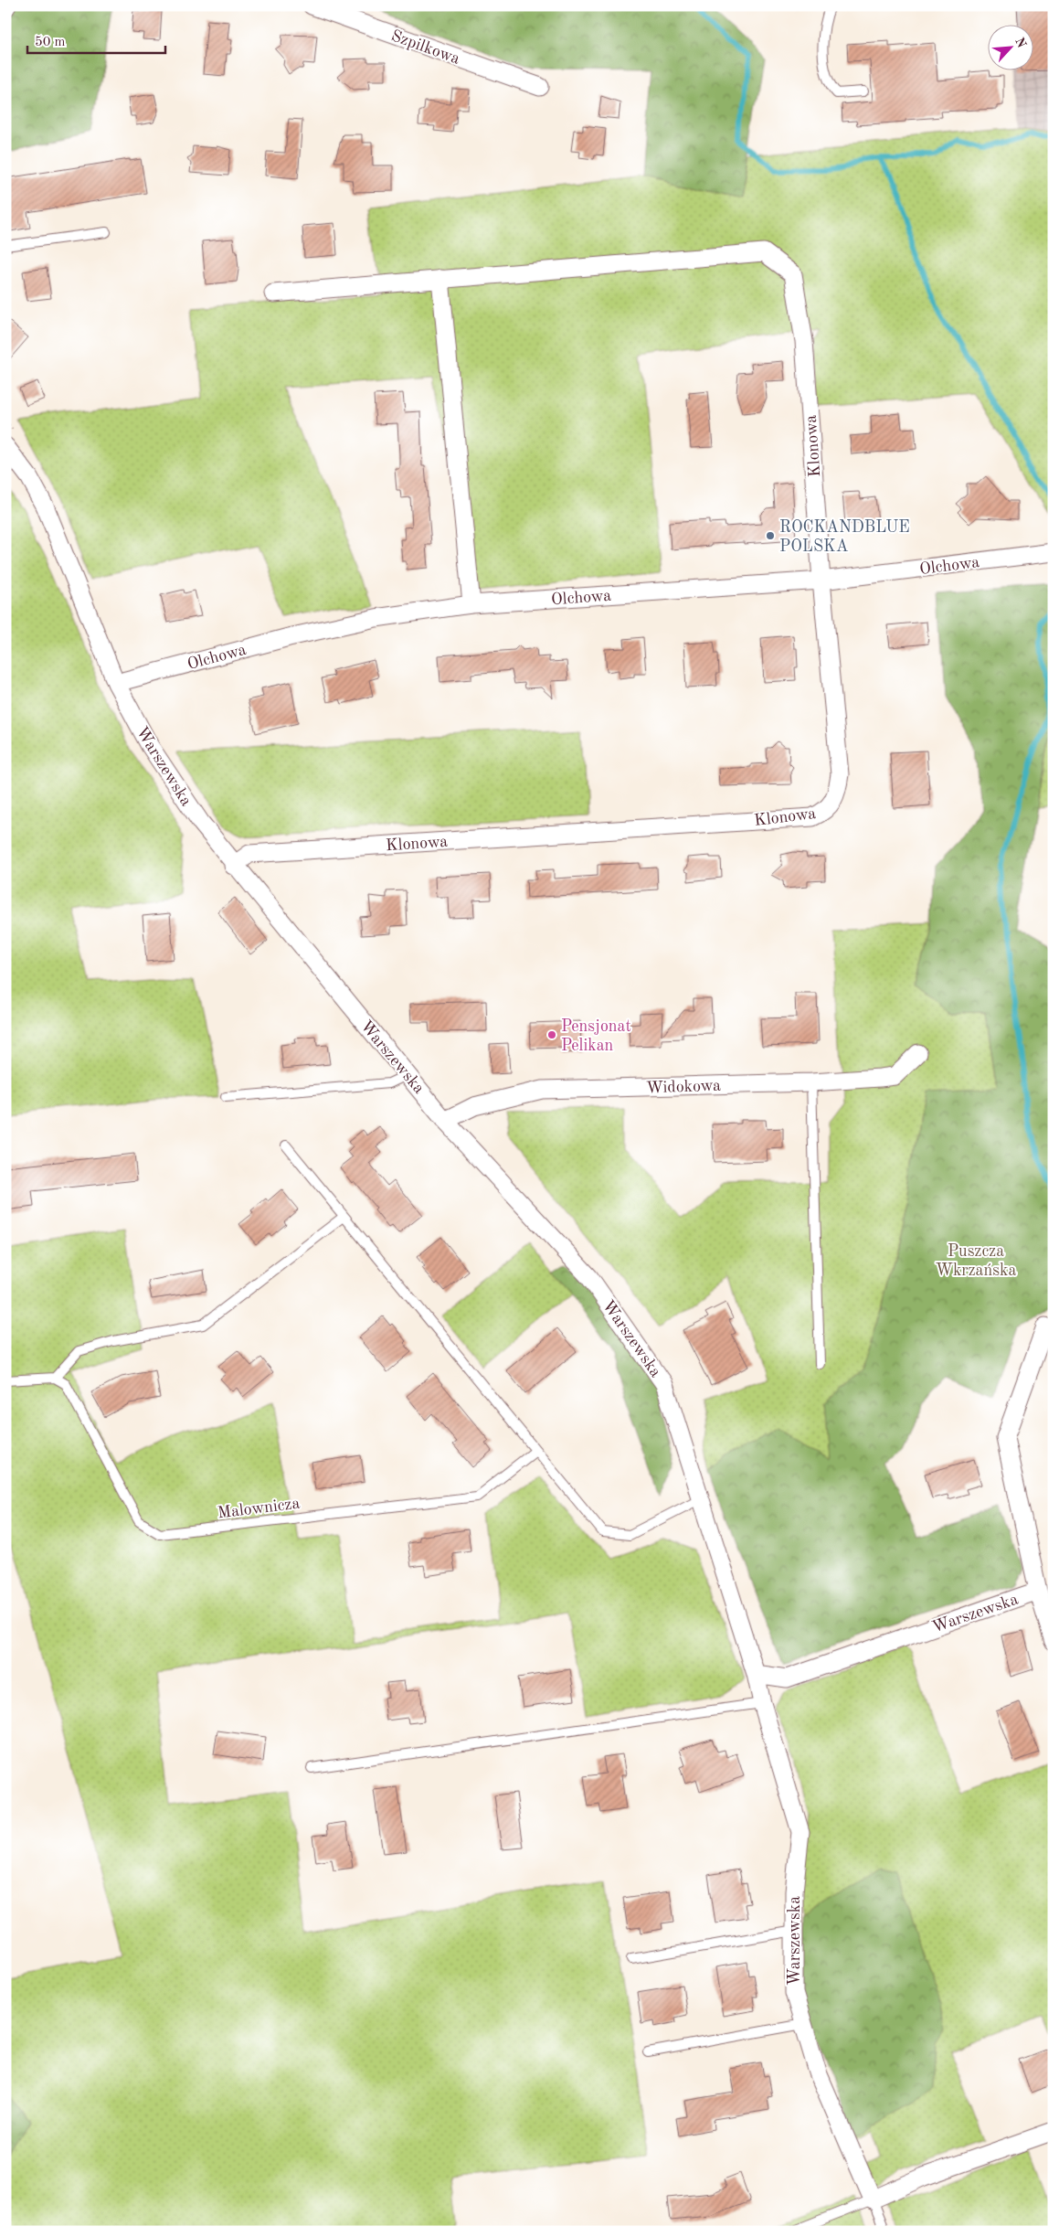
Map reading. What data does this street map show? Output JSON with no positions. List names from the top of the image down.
{
  "streets": {
    "street": [
      "Szpilkowa",
      "Klonowa",
      "Olchowa",
      "Warszewska",
      "Widokowa"
    ],
    "lane": ["Malownicza"]
  },
  "crossings": [
    ["Klonowa", "Olchowa"],
    ["Klonowa", "Warszewska"],
    ["Olchowa", "Warszewska"],
    ["Warszewska", "Widokowa"]
  ],
  "parks": ["Puszcza Wkrzańska"],
  "places": ["ROCKANDBLUE POLSKA", "Pensjonat Pelikan"],
  "scale_bar": "50 m",
  "north": "top right"
}
